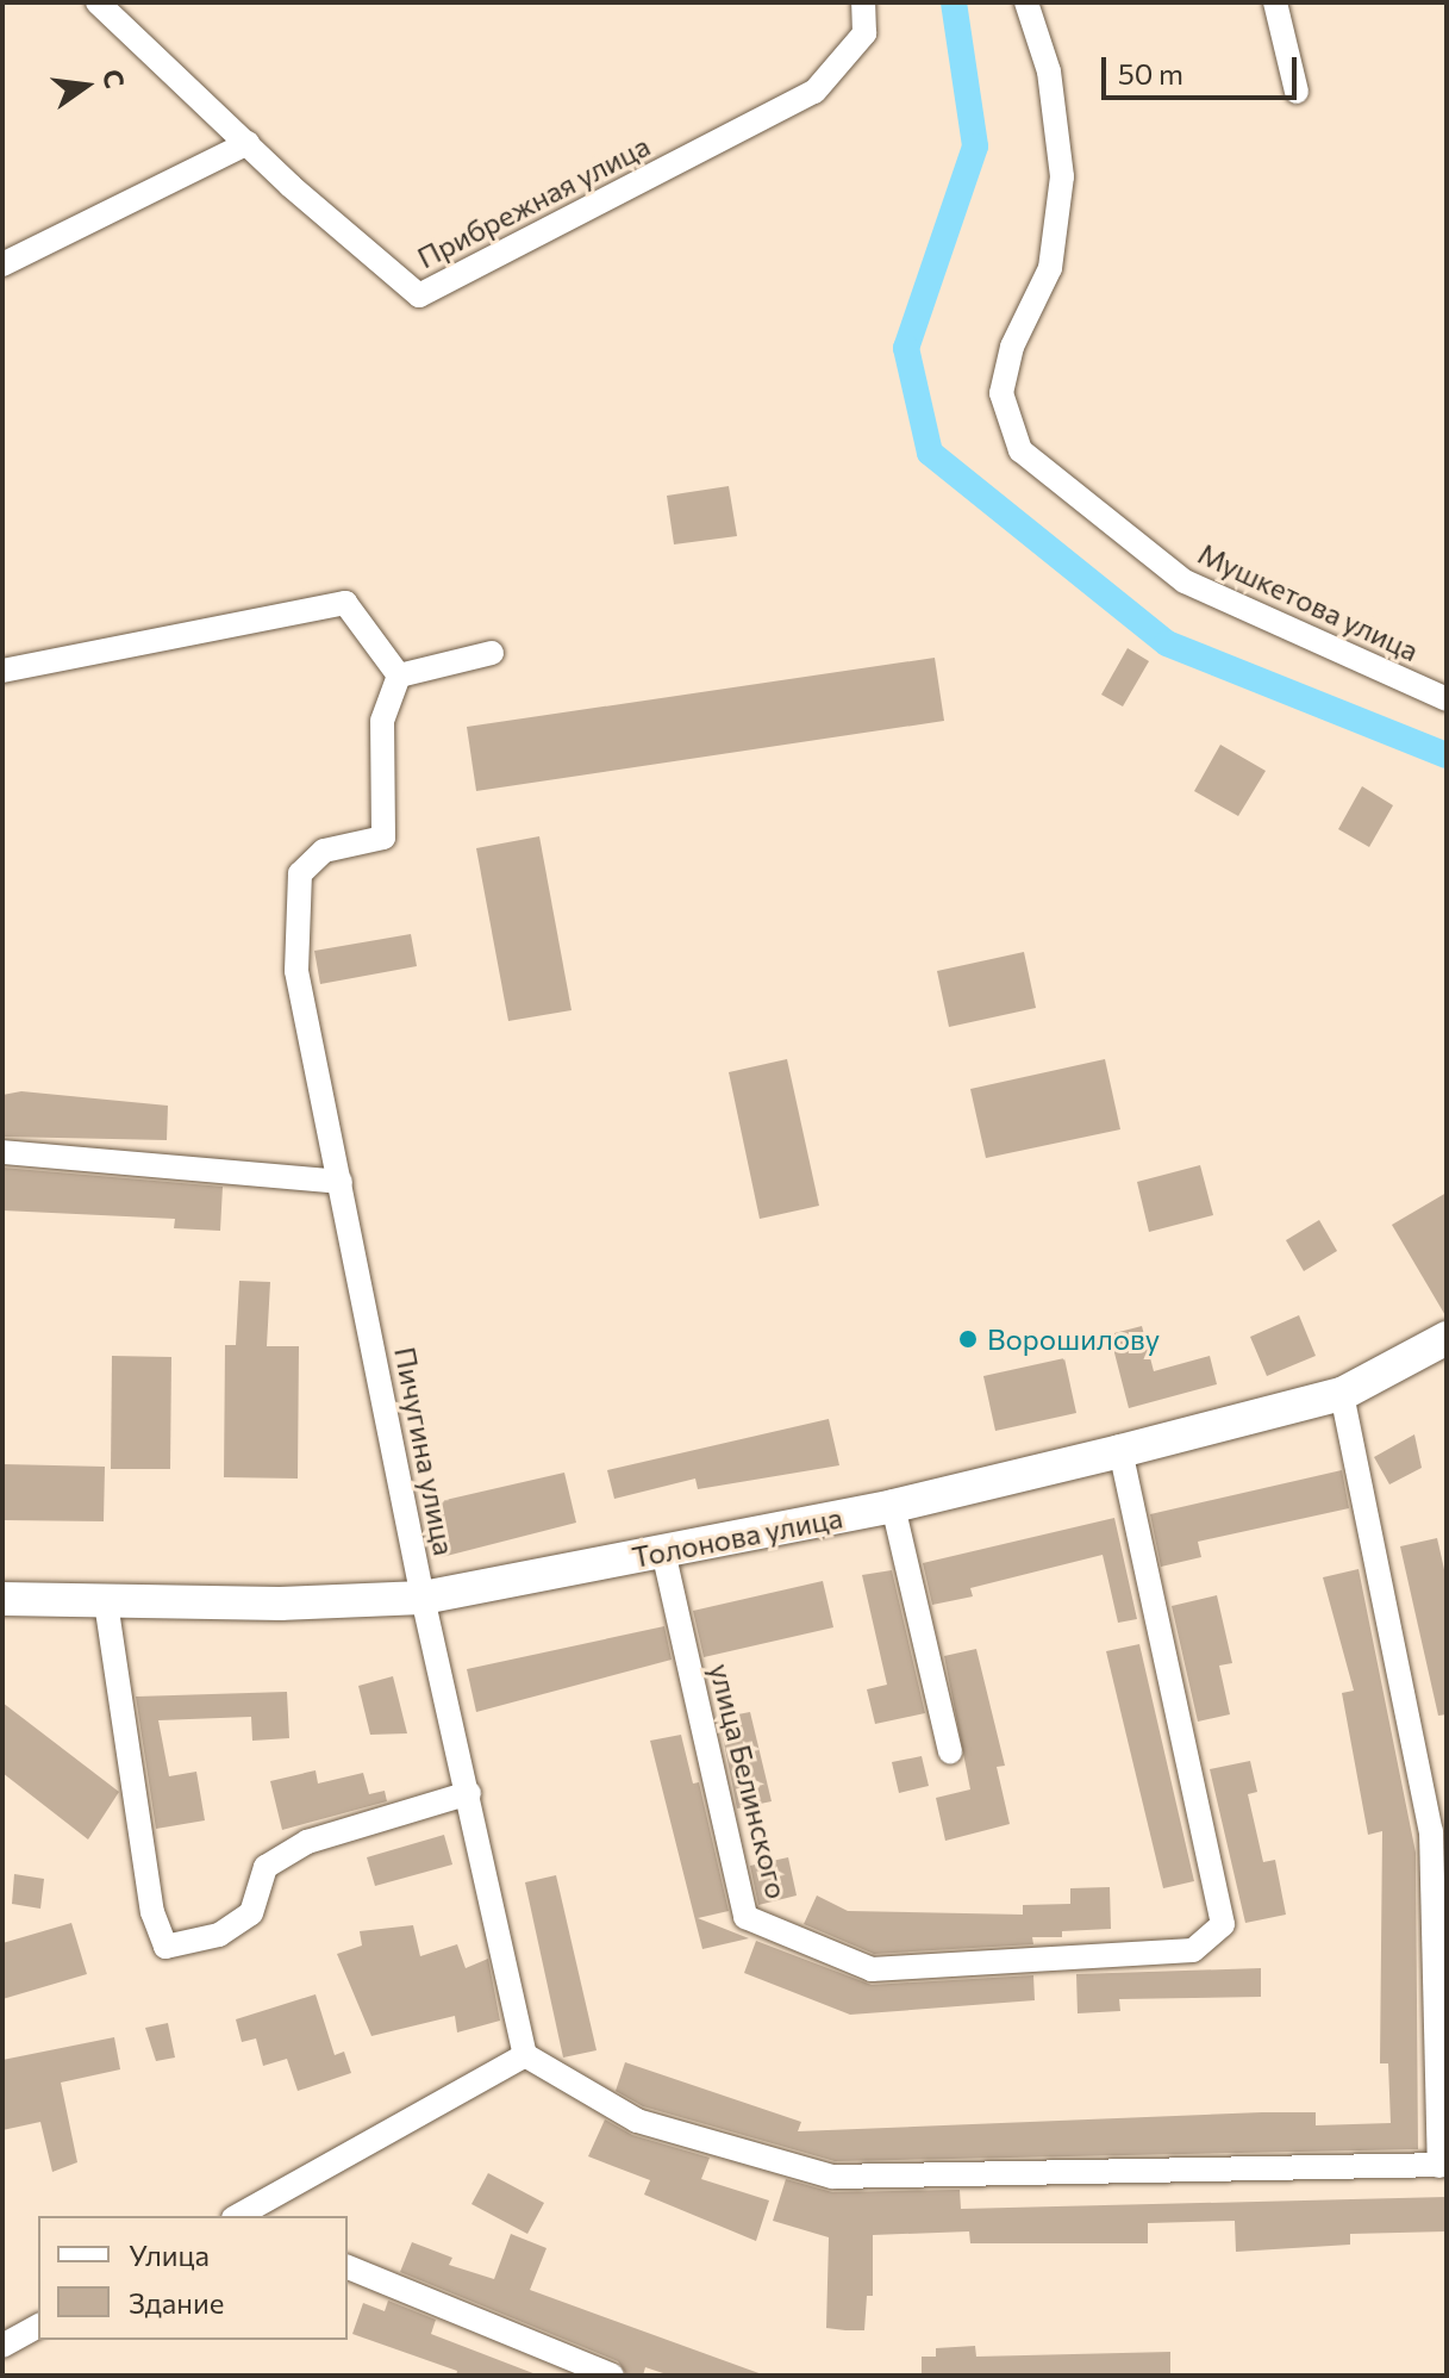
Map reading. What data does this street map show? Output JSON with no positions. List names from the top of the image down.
{
  "streets": {
    "main road": ["Толонова улица"],
    "street": [
      "Прибрежная улица",
      "Мушкетова улица",
      "Пичугина улица",
      "улица Белинского"
    ]
  },
  "crossings": [
    ["Пичугина улица", "Толонова улица"],
    ["Толонова улица", "улица Белинского"]
  ],
  "places": ["Ворошилову"],
  "legend": ["Улица", "Здание"],
  "scale_bar": "50 m",
  "north": "right"
}
